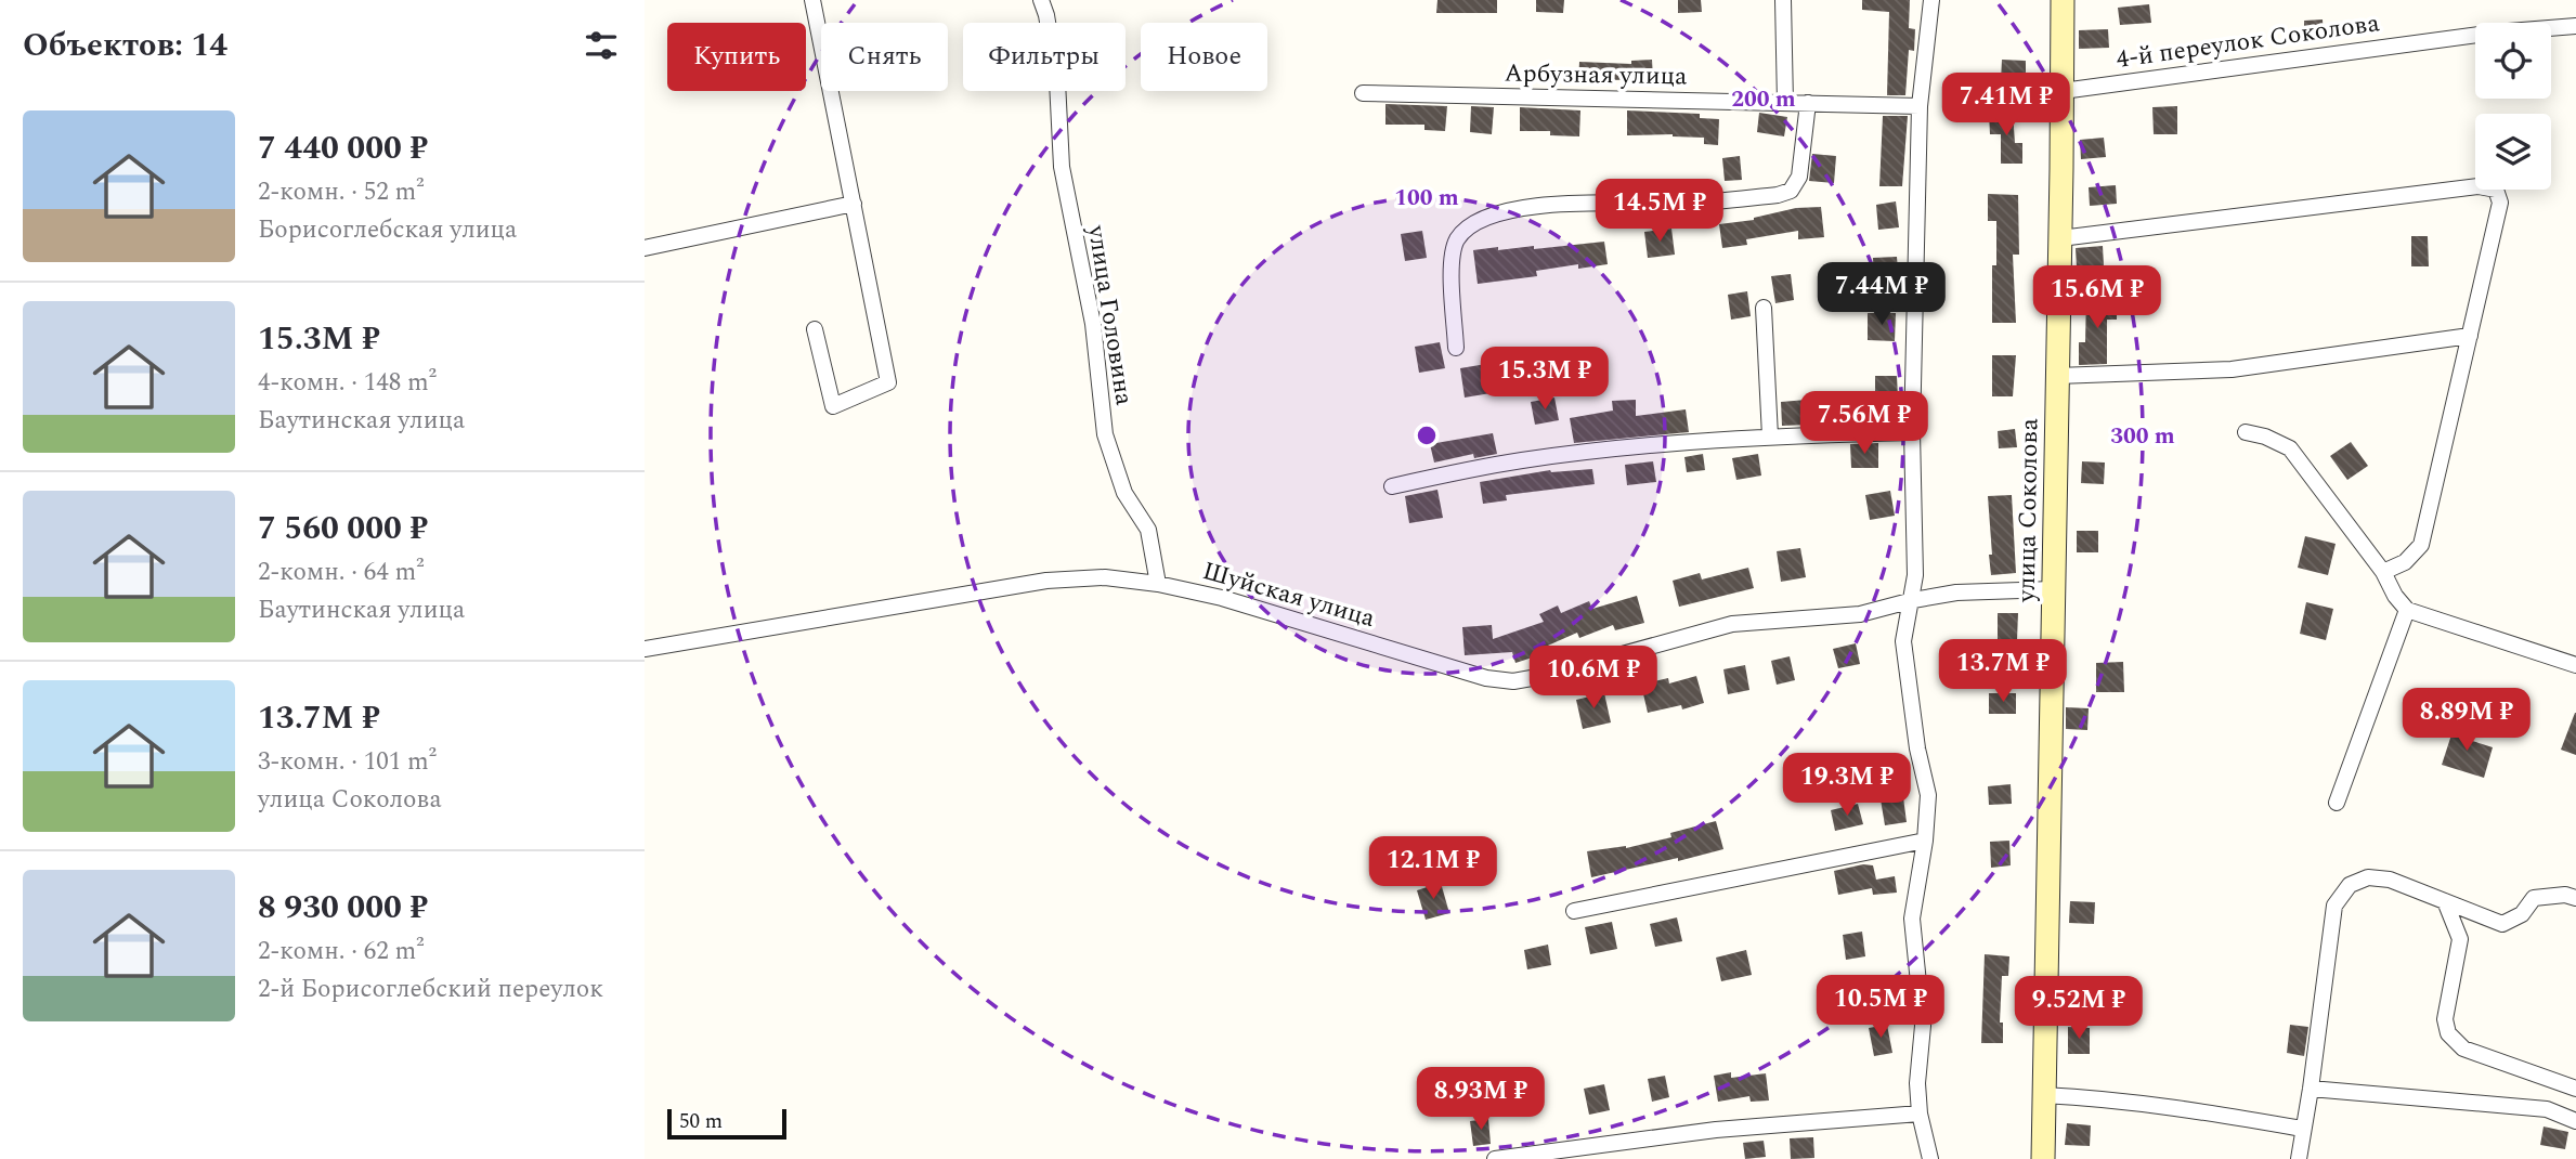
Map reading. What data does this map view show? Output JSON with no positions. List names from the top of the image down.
{
  "streets": {
    "main road": ["улица Соколова"],
    "street": [
      "4-й переулок Соколова",
      "Арбузная улица",
      "улица Головина",
      "Шуйская улица"
    ]
  },
  "crossings": [
    ["4-й переулок Соколова", "улица Соколова"],
    ["улица Головина", "Шуйская улица"],
    ["улица Соколова", "Шуйская улица"]
  ],
  "scale_bar": "50 m",
  "page": {
    "heading": "Объектов: 14",
    "chip": [
      "Купить",
      "Снять",
      "Фильтры",
      "Новое"
    ],
    "price": [
      "7.41M ₽",
      "14.5M ₽",
      "7.44M ₽",
      "15.6M ₽",
      "15.3M ₽",
      "7.56M ₽",
      "13.7M ₽",
      "10.6M ₽",
      "8.89M ₽",
      "19.3M ₽",
      "12.1M ₽",
      "10.5M ₽",
      "9.52M ₽",
      "8.93M ₽"
    ],
    "list": [
      {
        "name": "7 440 000 ₽",
        "note": "2-комн. · 52 m² · Борисоглебская улица"
      },
      {
        "name": "15.3M ₽",
        "note": "4-комн. · 148 m² · Баутинская улица"
      },
      {
        "name": "7 560 000 ₽",
        "note": "2-комн. · 64 m² · Баутинская улица"
      },
      {
        "name": "13.7M ₽",
        "note": "3-комн. · 101 m² · улица Соколова"
      },
      {
        "name": "8 930 000 ₽",
        "note": "2-комн. · 62 m² · 2-й Борисоглебский переулок"
      }
    ],
    "scale": "50 m"
  },
  "rings": ["200 m", "100 m", "300 m"]
}
